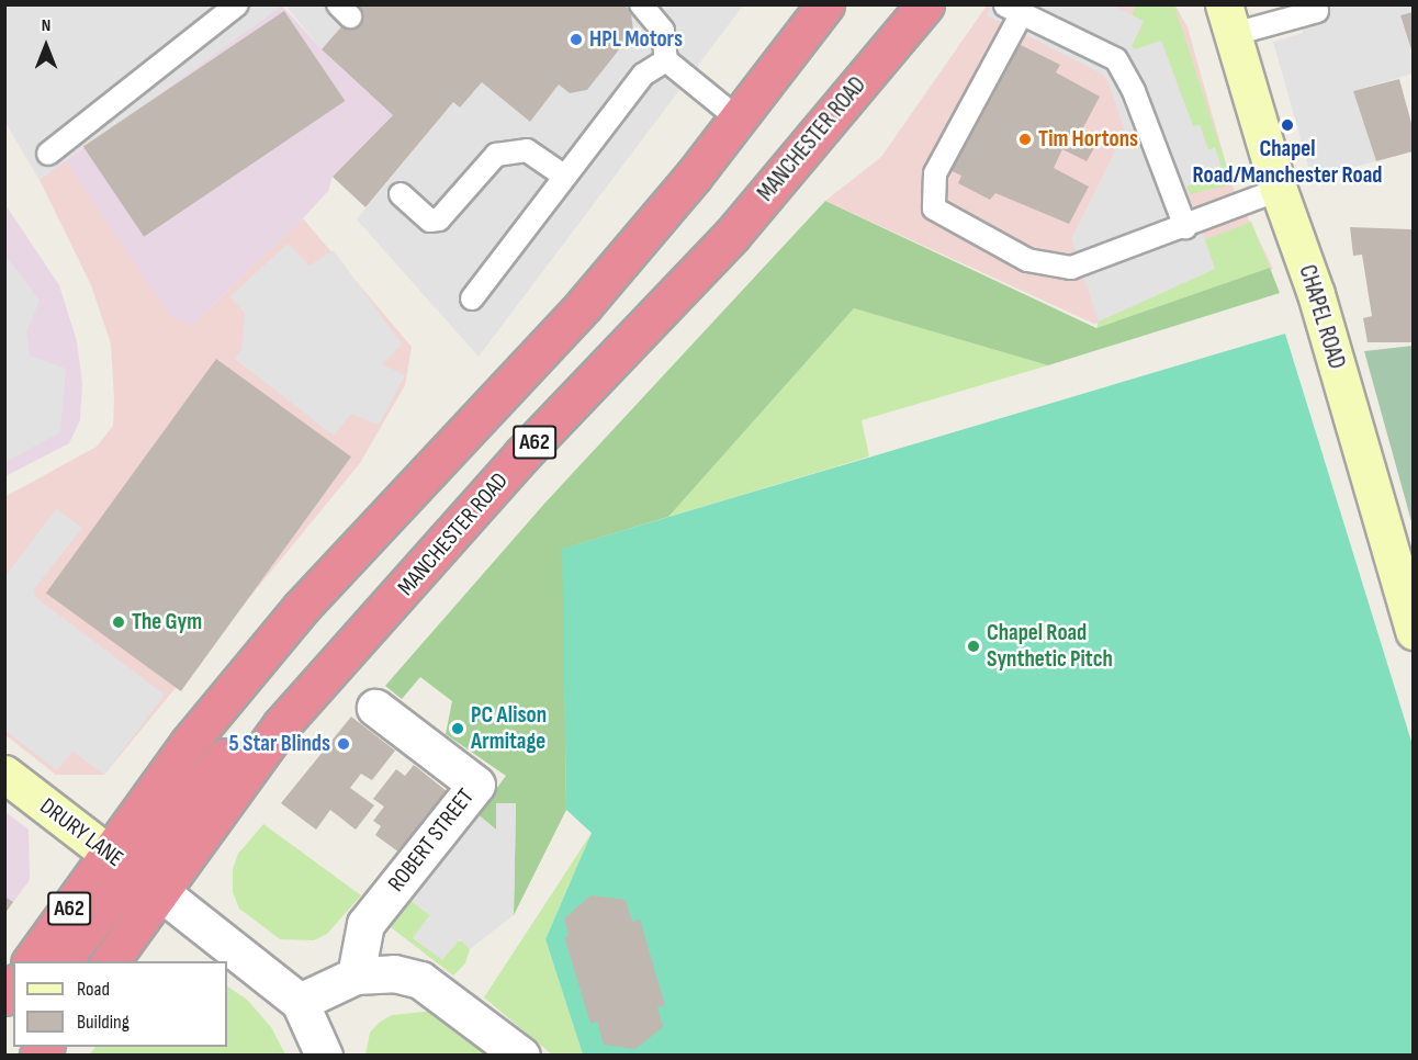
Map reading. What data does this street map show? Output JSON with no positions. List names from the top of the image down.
{
  "streets": {
    "highway": ["MANCHESTER ROAD", "A62"],
    "street": ["CHAPEL ROAD", "DRURY LANE", "ROBERT STREET"]
  },
  "crossings": [
    ["MANCHESTER ROAD", "A62"],
    ["MANCHESTER ROAD", "DRURY LANE"],
    ["A62", "DRURY LANE"]
  ],
  "places": [
    "HPL Motors",
    "Chapel Road/Manchester Road",
    "Tim Hortons",
    "The Gym",
    "Chapel Road Synthetic Pitch",
    "PC Alison Armitage",
    "5 Star Blinds"
  ],
  "legend": ["Road", "Building"],
  "north": "top"
}
